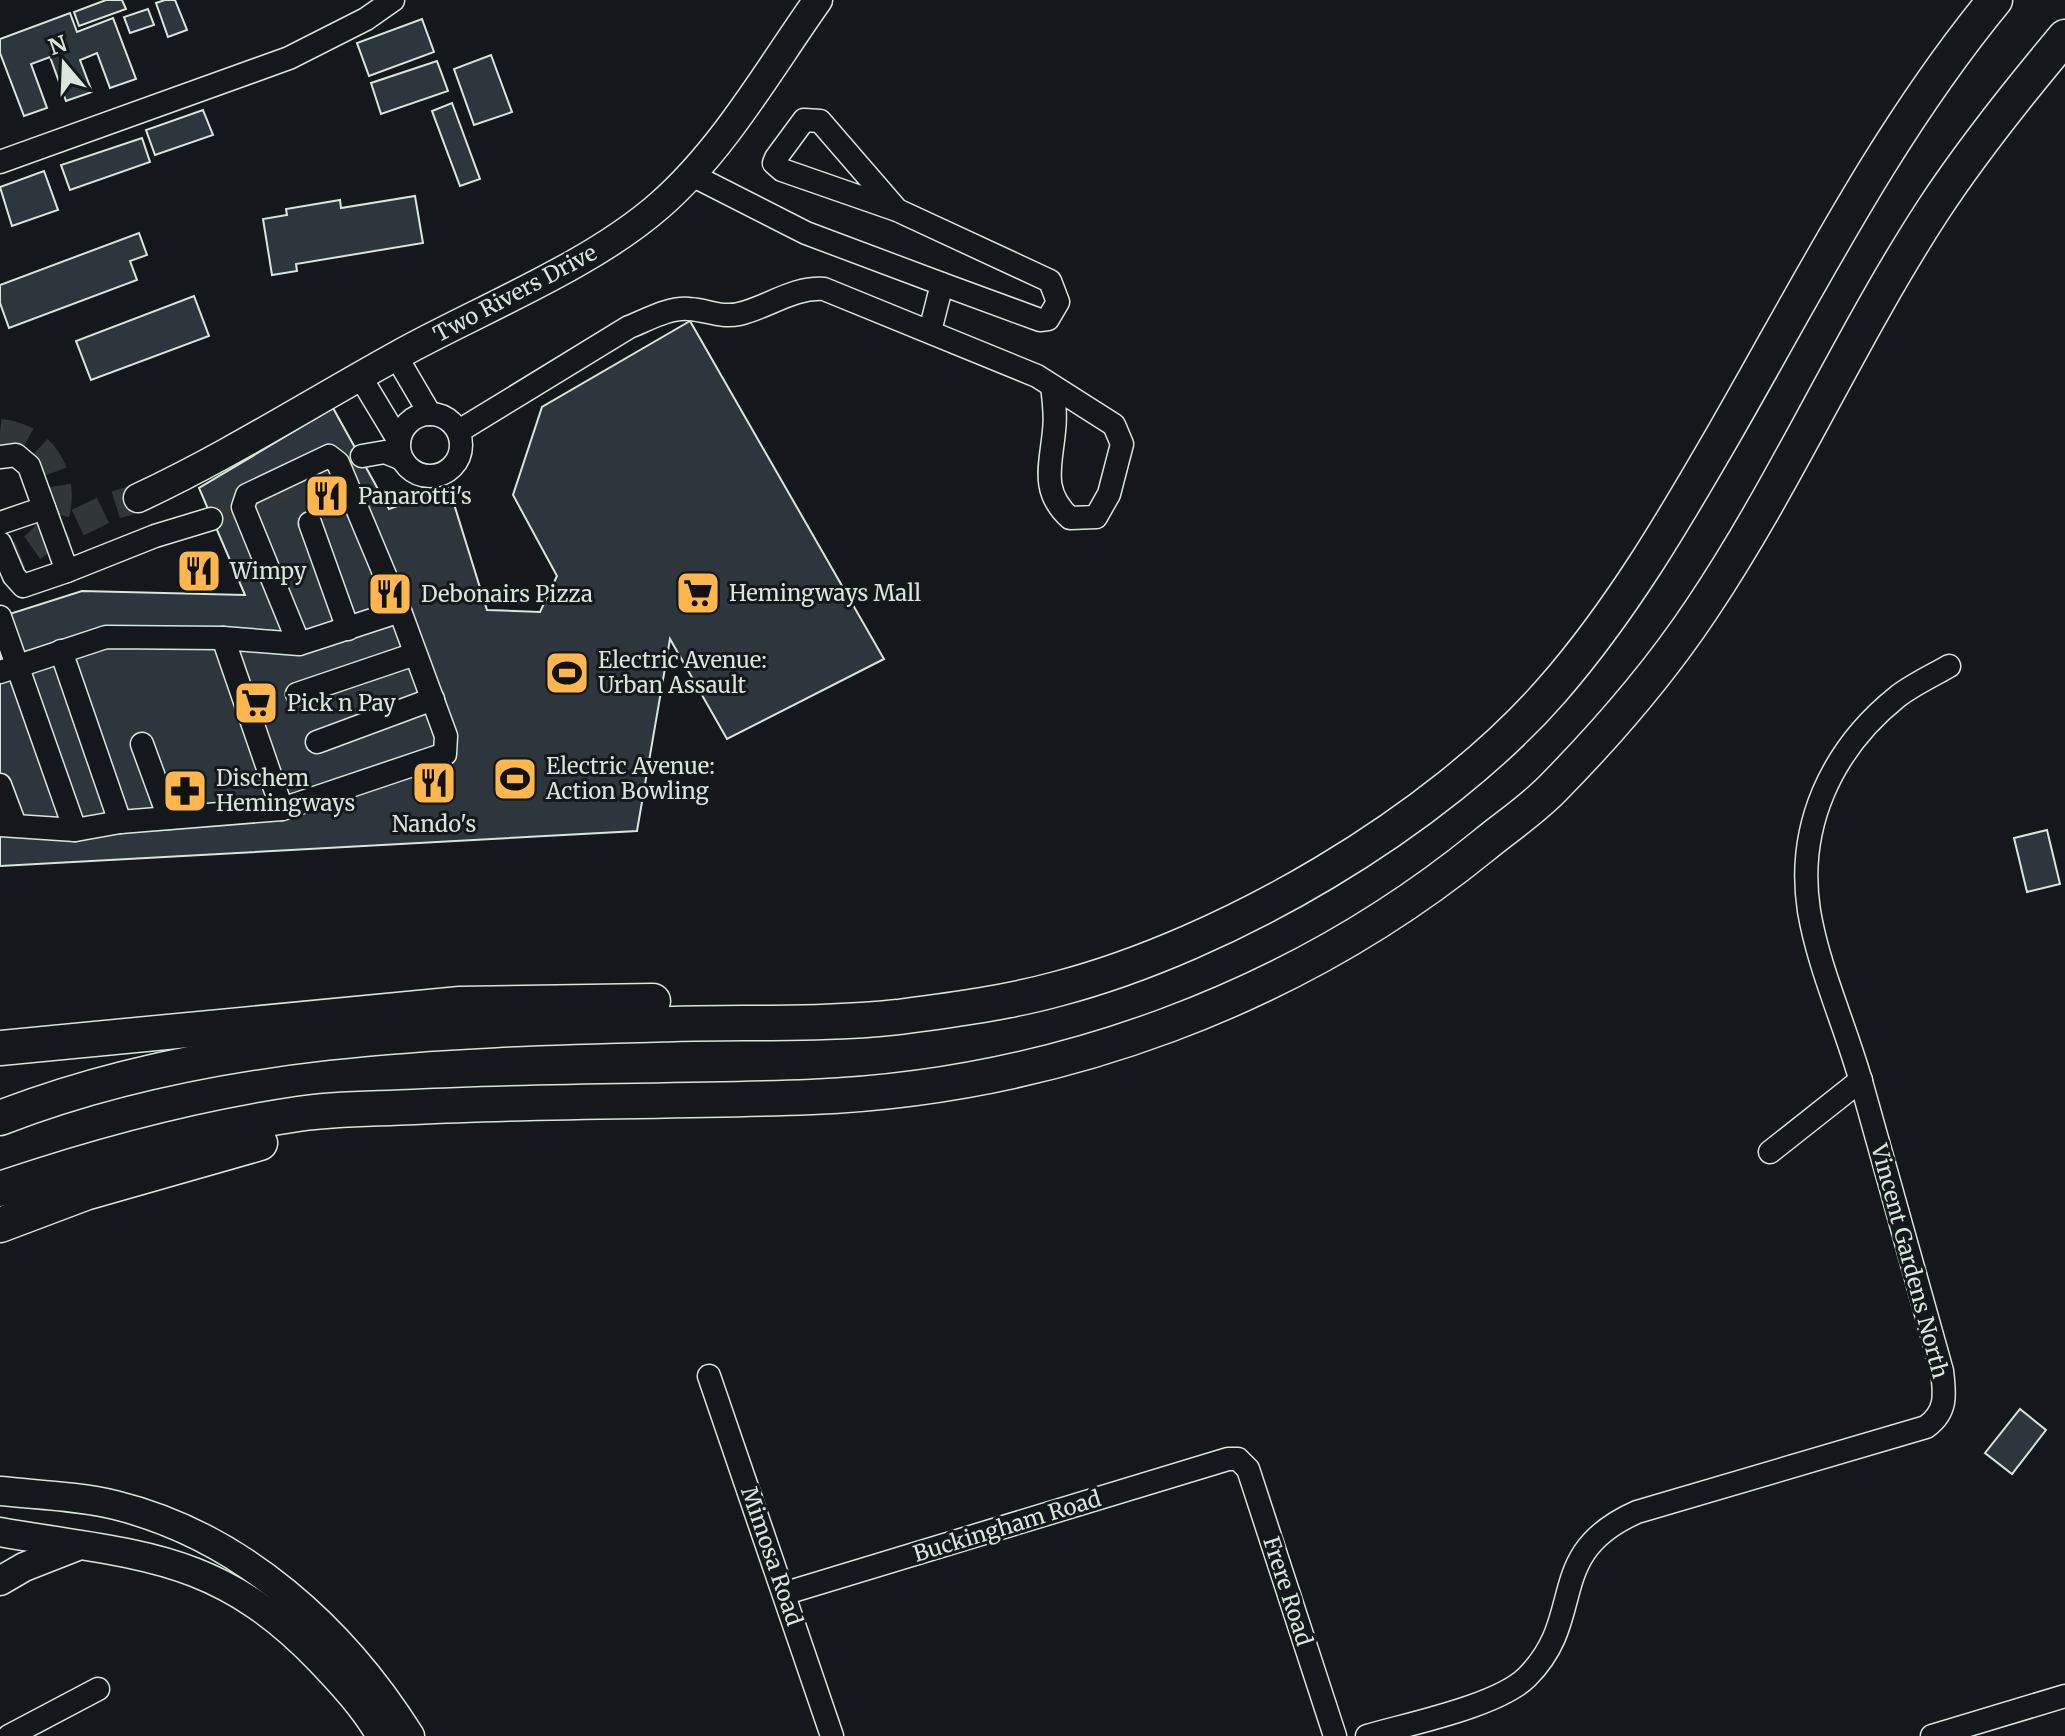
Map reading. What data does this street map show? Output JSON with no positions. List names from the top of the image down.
{
  "streets": {
    "main road": ["Two Rivers Drive"],
    "street": [
      "Vincent Gardens North",
      "Buckingham Road",
      "Mimosa Road",
      "Frere Road"
    ]
  },
  "crossings": [
    ["Buckingham Road", "Mimosa Road"],
    ["Buckingham Road", "Frere Road"]
  ],
  "places": {
    "restaurant": [
      "Panarotti's",
      "Wimpy",
      "Debonairs Pizza",
      "Nando's"
    ],
    "supermarket": ["Hemingways Mall", "Pick n Pay"],
    "sports": ["Electric Avenue: Urban Assault", "Electric Avenue: Action Bowling"],
    "pharmacy": ["Dischem Hemingways"]
  },
  "north": "top"
}
